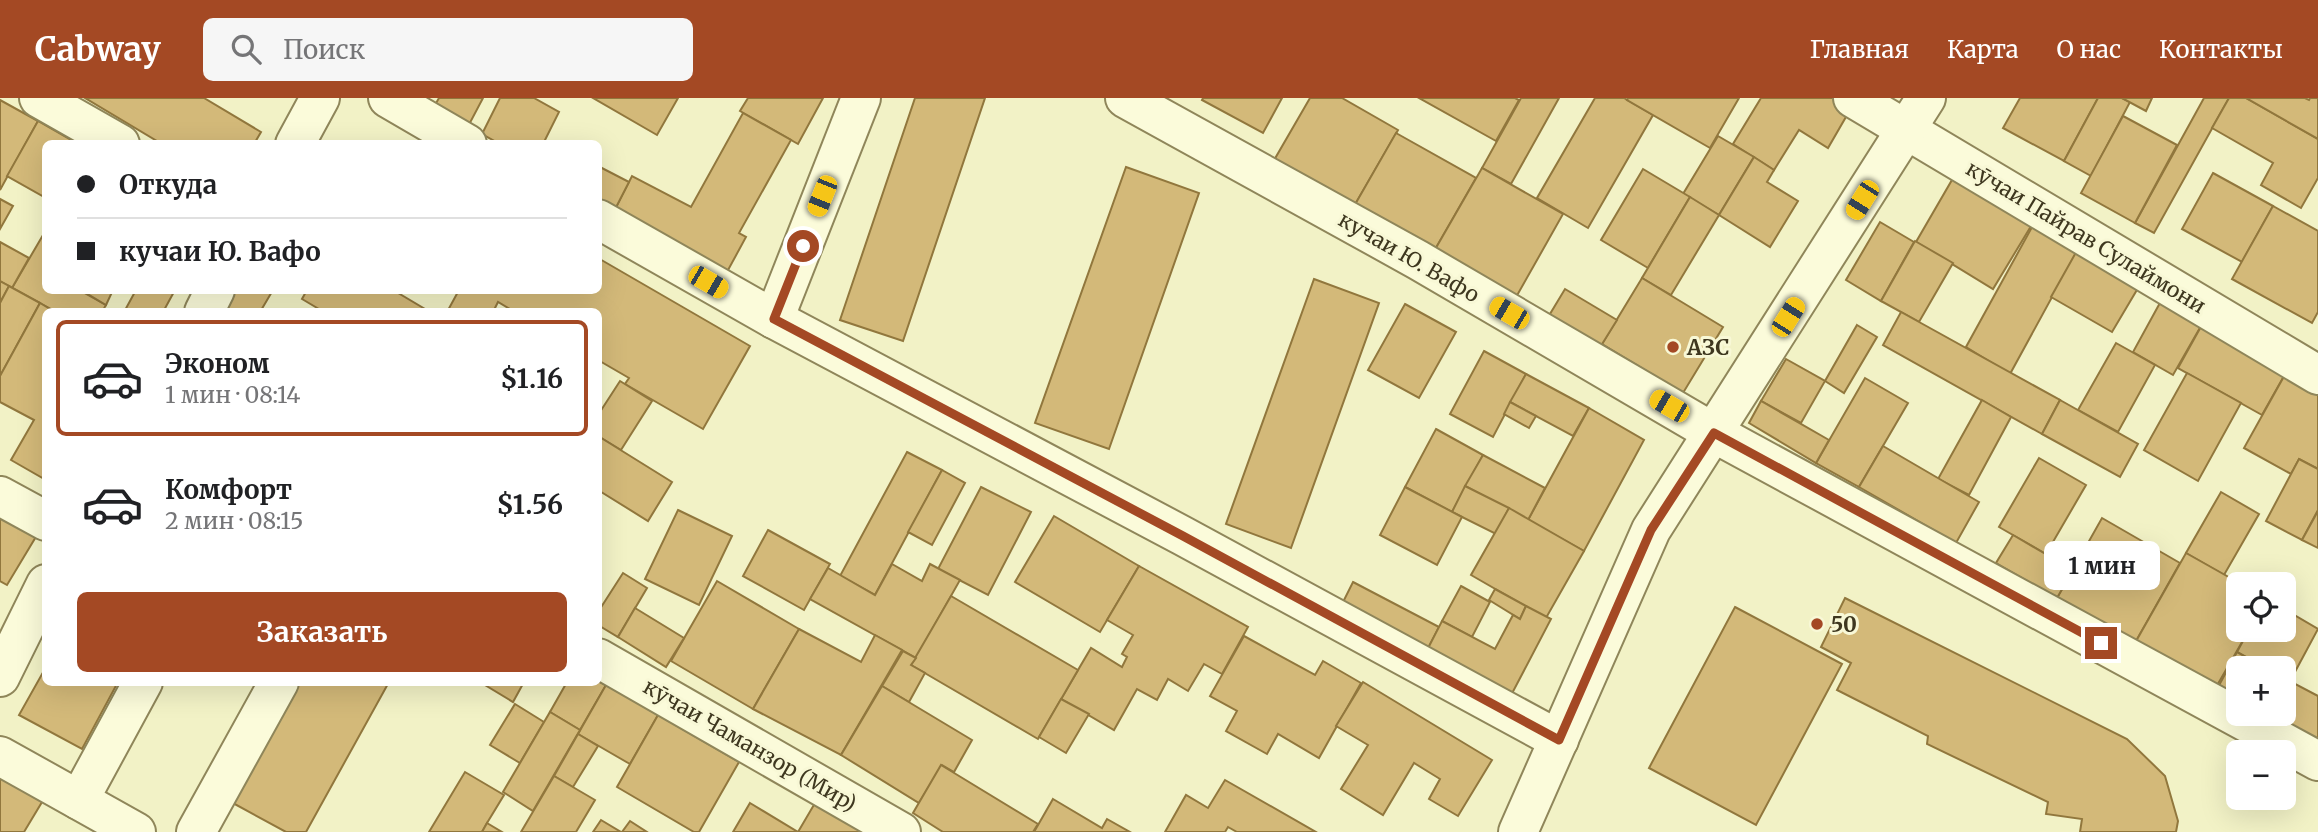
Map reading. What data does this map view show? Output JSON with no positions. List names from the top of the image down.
{
  "streets": {
    "street": ["кӯчаи Пайрав Сулаймони", "кучаи Ю. Вафо", "кӯчаи Чаманзор (Мир)"]
  },
  "places": ["АЗС", "50"],
  "page": {
    "header": "Cabway",
    "search": "Поиск",
    "nav": [
      "Главная",
      "Карта",
      "О нас",
      "Контакты"
    ],
    "banner": ["Откуда", "кучаи Ю. Вафо"],
    "list": [
      {
        "name": "Эконом",
        "note": "1 мин · 08:14",
        "value": "$1.16"
      },
      {
        "name": "Комфорт",
        "note": "2 мин · 08:15",
        "value": "$1.56"
      }
    ],
    "bubble": "1 мин",
    "map_buttons": ["+", "−"],
    "buttons": "Заказать"
  }
}
